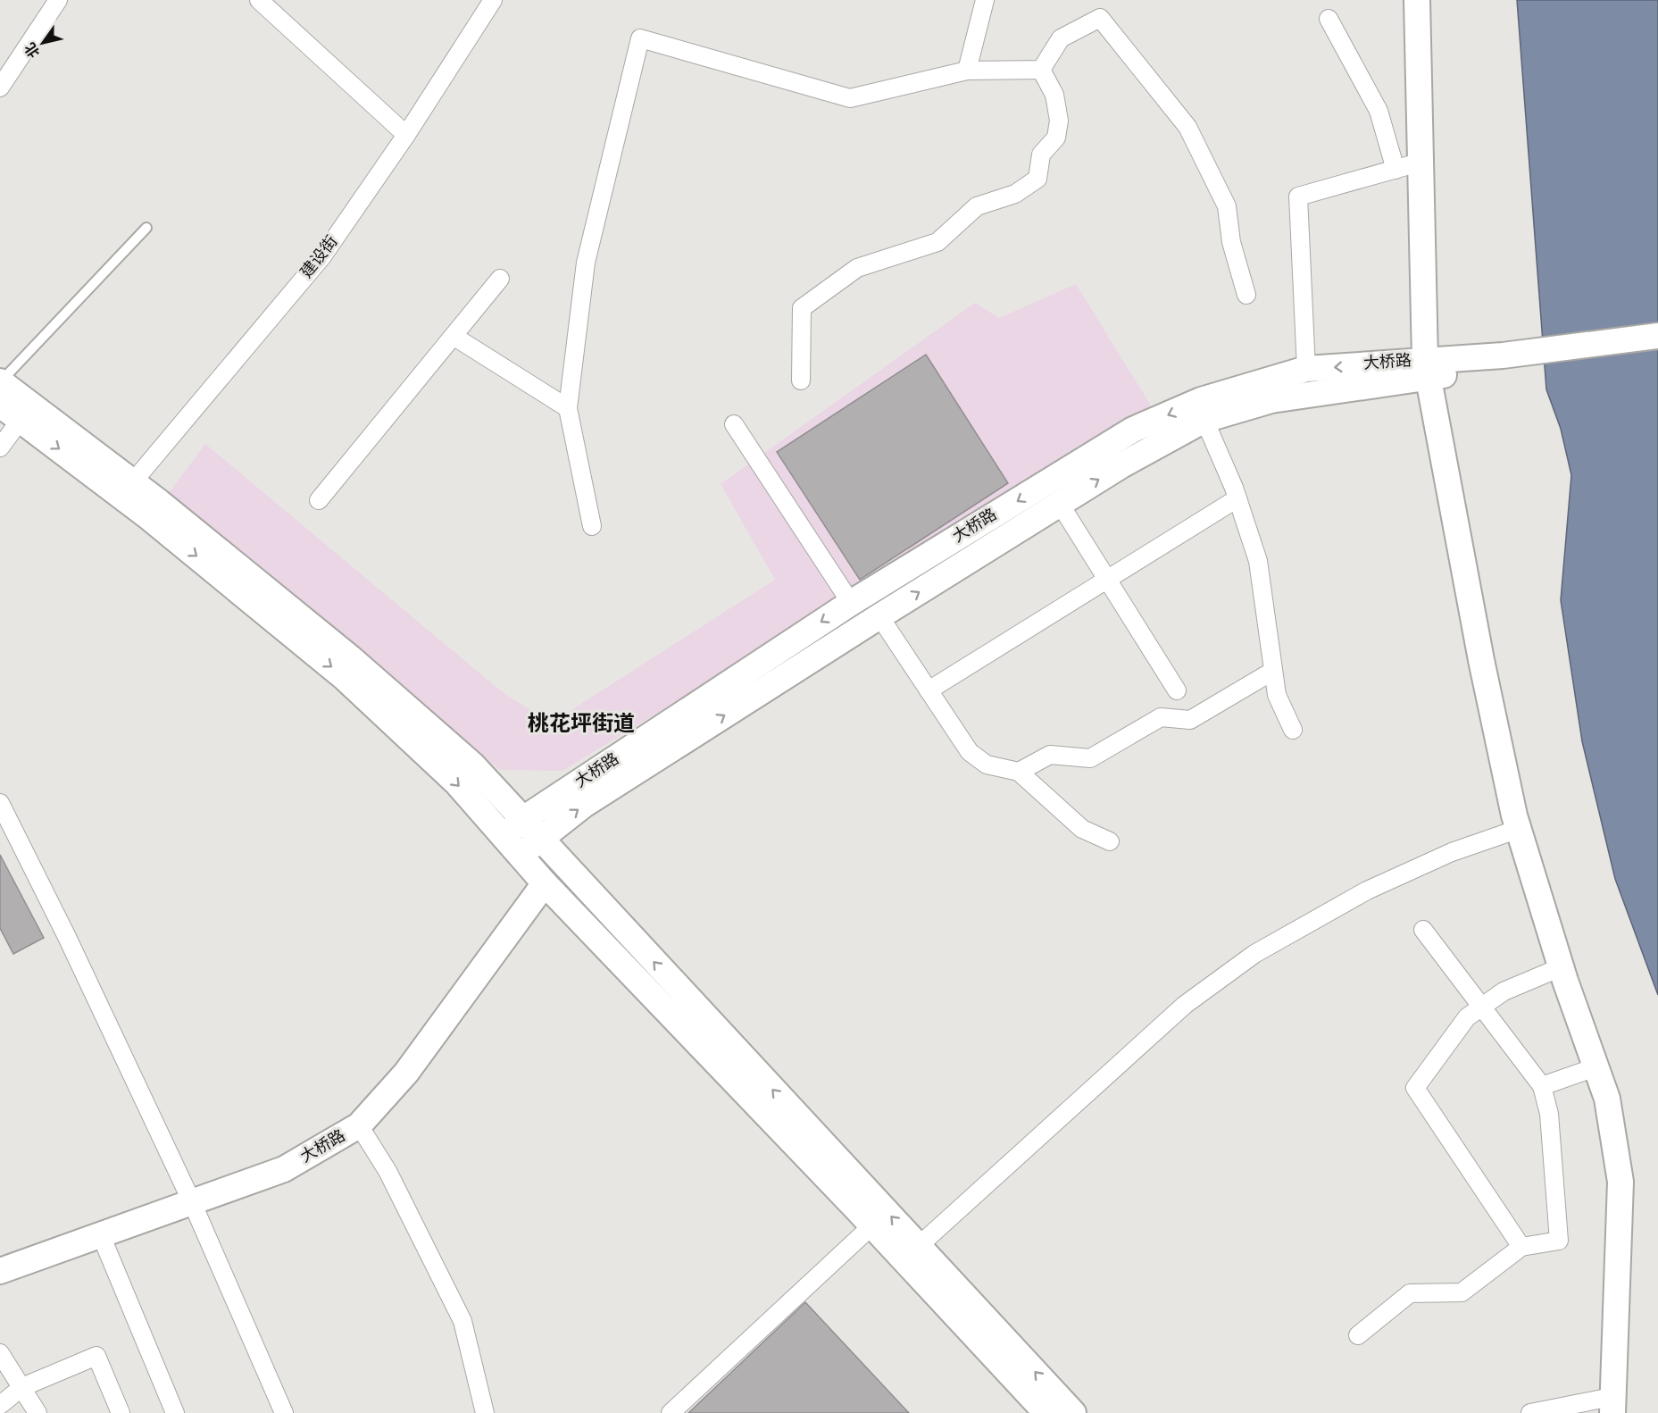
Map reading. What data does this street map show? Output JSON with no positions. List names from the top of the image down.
{
  "streets": {
    "main road": ["大桥路"],
    "street": ["建设街"]
  },
  "districts": ["桃花坪街道"],
  "north": "bottom left"
}
